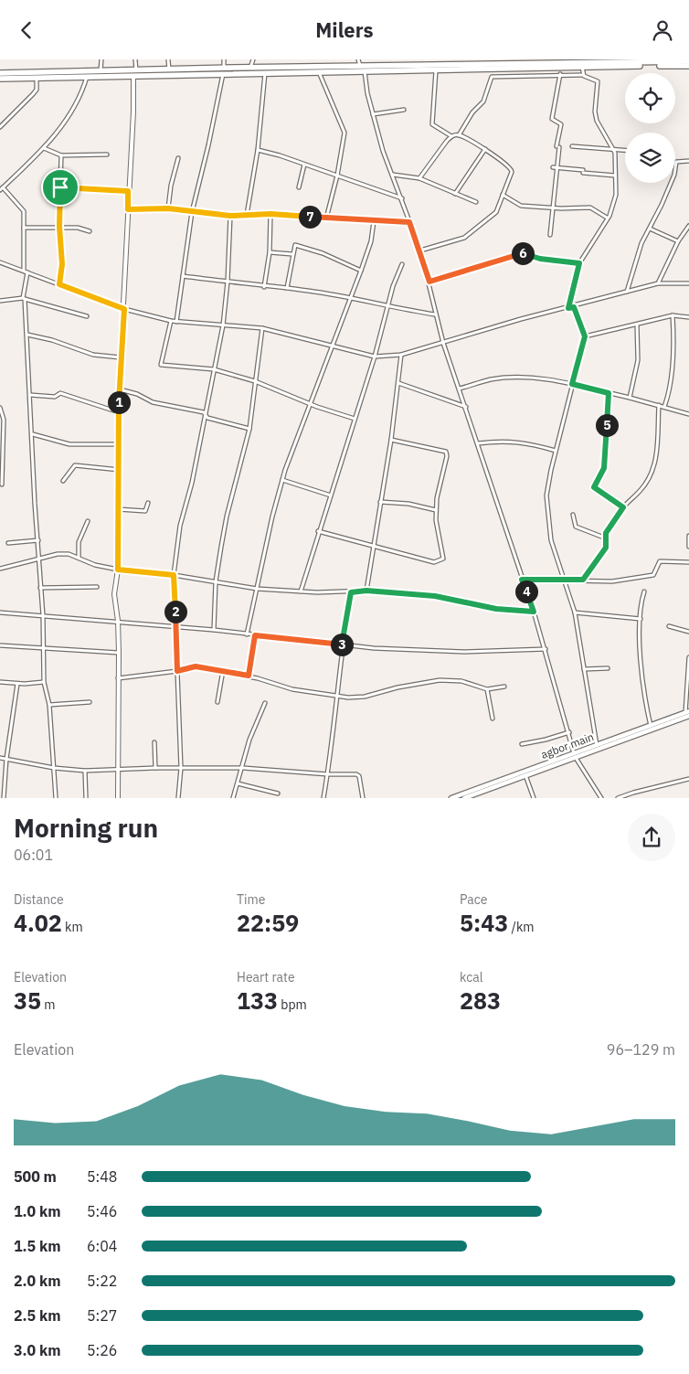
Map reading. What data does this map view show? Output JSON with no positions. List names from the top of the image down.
{
  "streets": {
    "main road": ["agbor main"]
  },
  "page": {
    "header": "Milers",
    "pins": [
      "7",
      "6",
      "1",
      "5",
      "4",
      "2",
      "3"
    ],
    "heading": ["Morning run", "06:01"],
    "stats": [
      ["Distance", "4.02 km"],
      ["Time", "22:59"],
      ["Pace", "5:43 /km"],
      ["Elevation", "35 m"],
      ["Heart rate", "133 bpm"],
      ["kcal", "283"]
    ],
    "chart": ["Elevation", "96–129 m"],
    "list": [
      {
        "name": "500 m",
        "note": "5:48"
      },
      {
        "name": "1.0 km",
        "note": "5:46"
      },
      {
        "name": "1.5 km",
        "note": "6:04"
      },
      {
        "name": "2.0 km",
        "note": "5:22"
      },
      {
        "name": "2.5 km",
        "note": "5:27"
      },
      {
        "name": "3.0 km",
        "note": "5:26"
      }
    ]
  }
}
